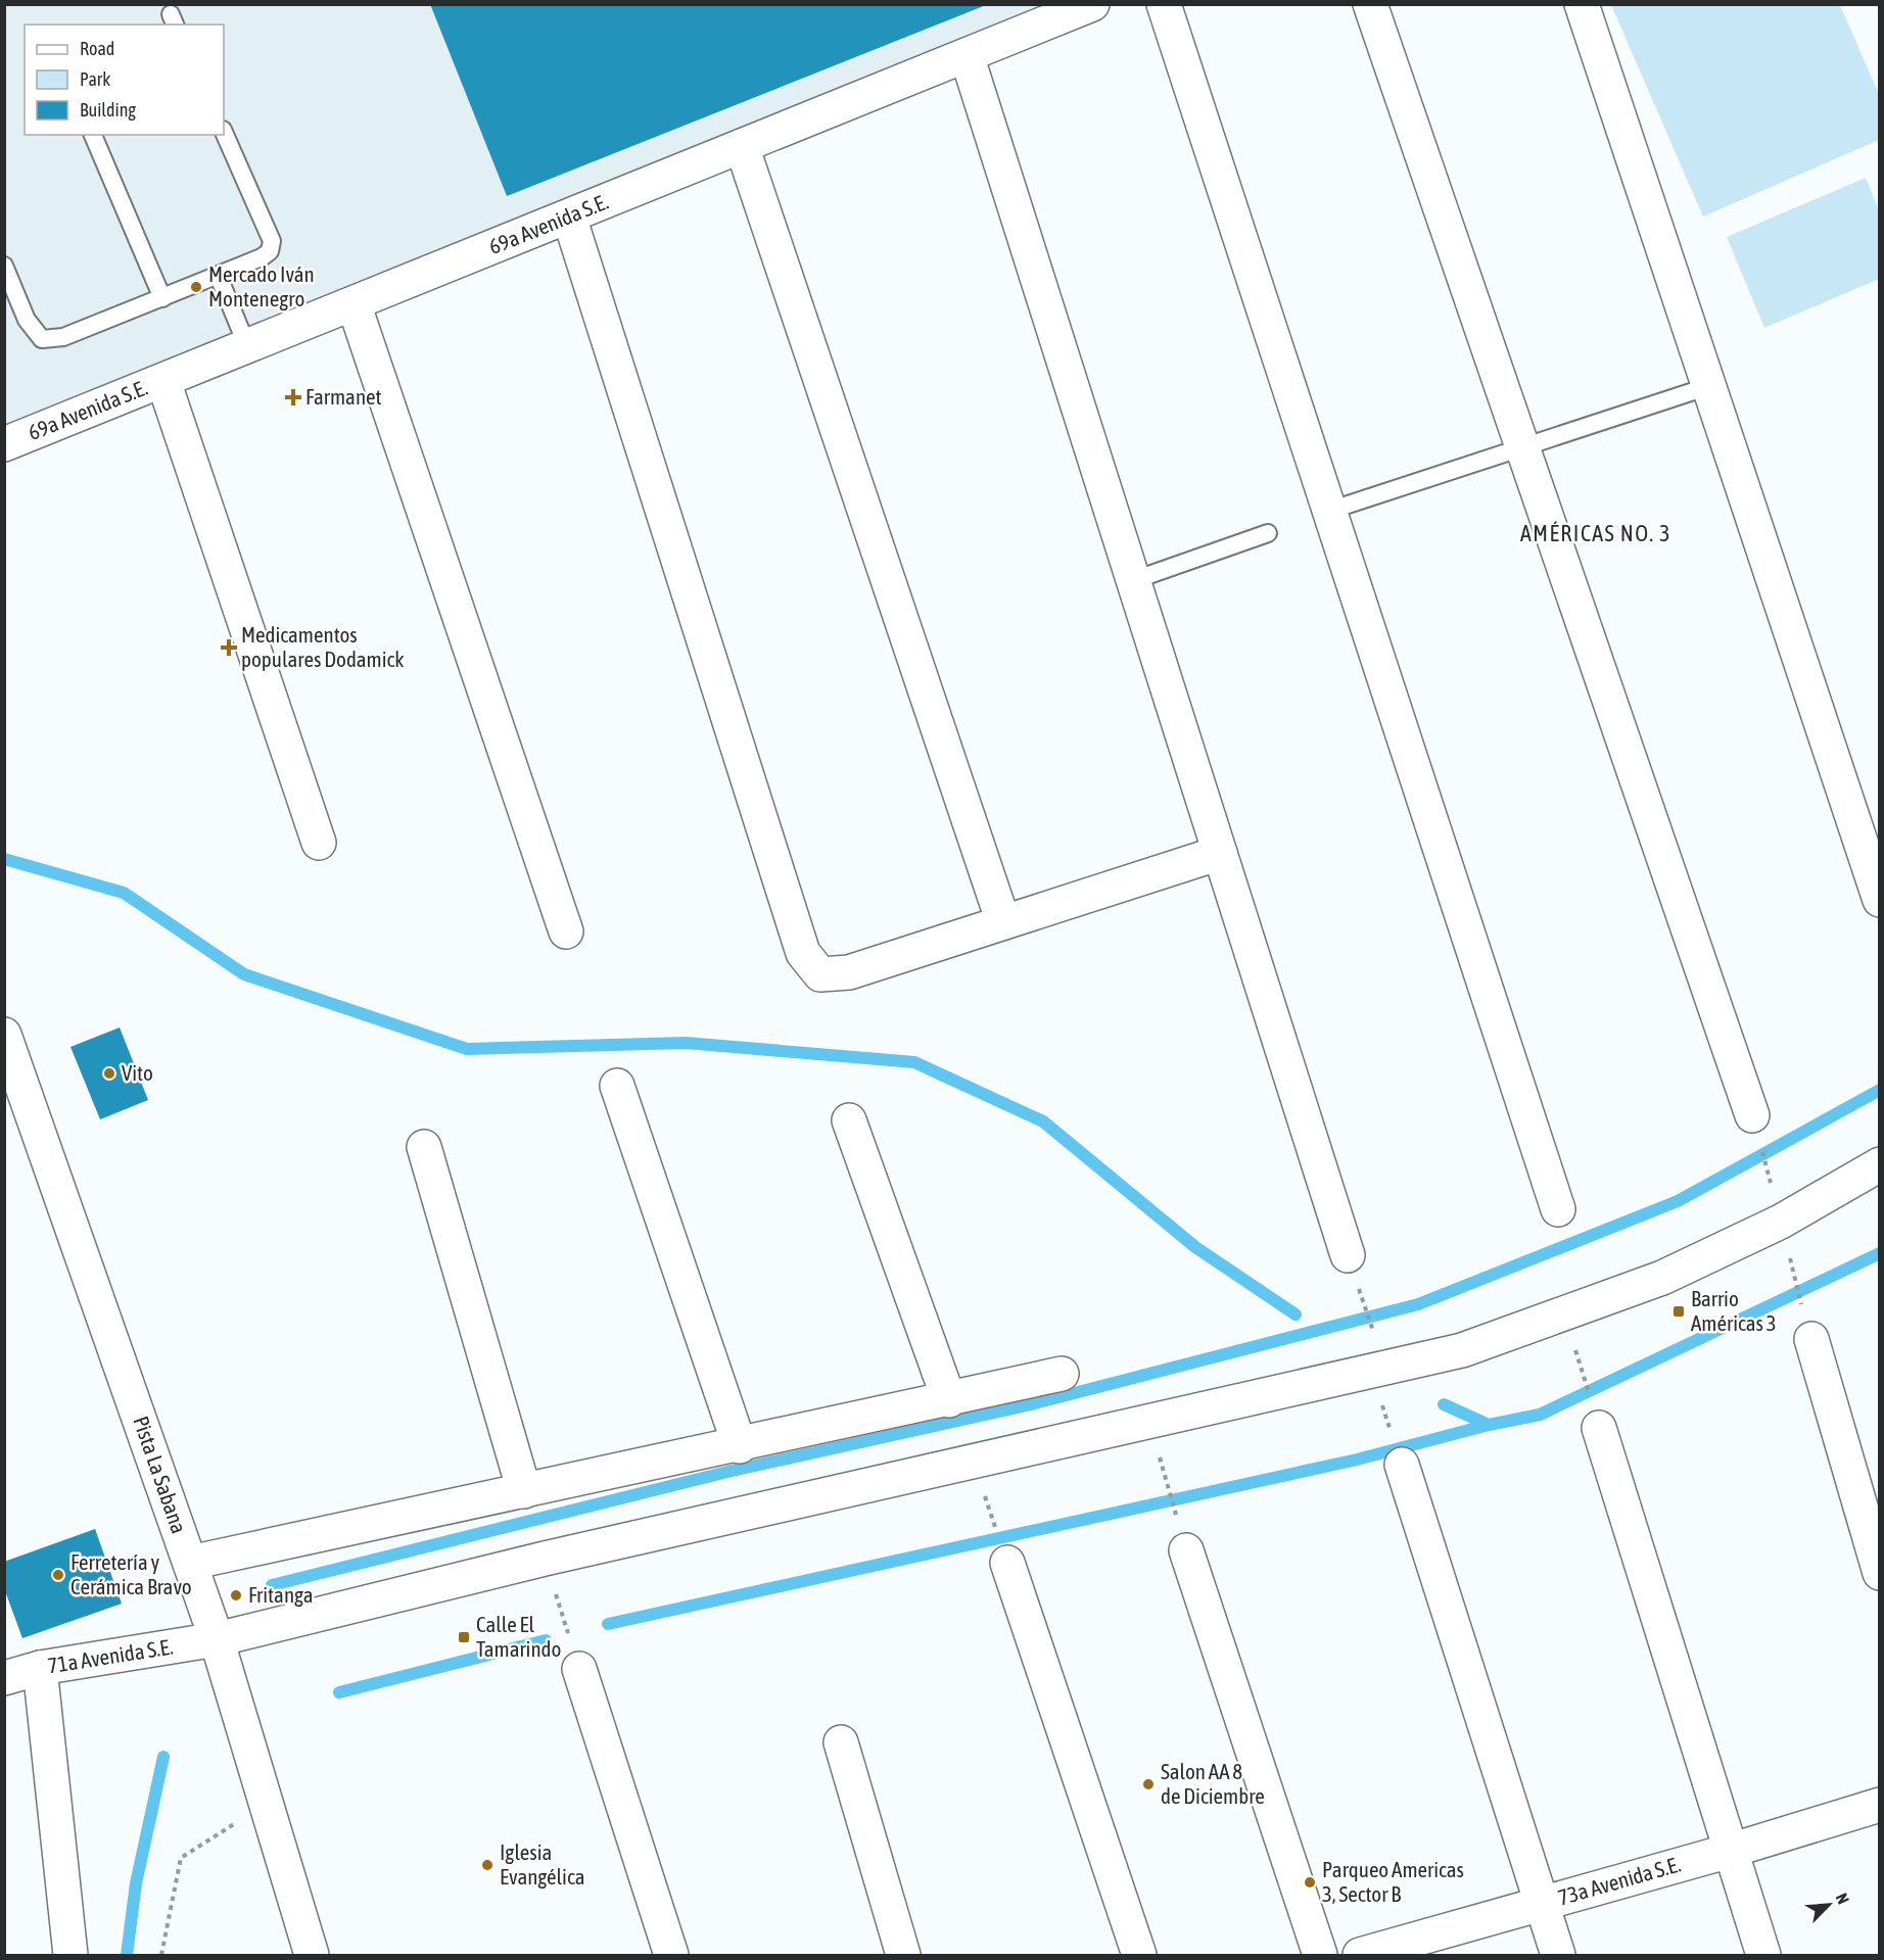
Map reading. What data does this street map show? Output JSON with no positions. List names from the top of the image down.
{
  "streets": {
    "street": [
      "69a Avenida S.E.",
      "Pista La Sabana",
      "71a Avenida S.E.",
      "73a Avenida S.E."
    ]
  },
  "crossings": [
    ["Pista La Sabana", "71a Avenida S.E."]
  ],
  "districts": ["AMÉRICAS NO. 3"],
  "places": {
    "other": [
      "Mercado Iván Montenegro",
      "Vito",
      "Ferretería y Cerámica Bravo",
      "Fritanga",
      "Salon AA 8 de Diciembre",
      "Iglesia Evangélica",
      "Parqueo Americas 3, Sector B"
    ],
    "health": ["Farmanet", "Medicamentos populares Dodamick"],
    "transit": ["Barrio Américas 3", "Calle El Tamarindo"]
  },
  "legend": ["Road", "Park", "Building"],
  "north": "top right"
}
